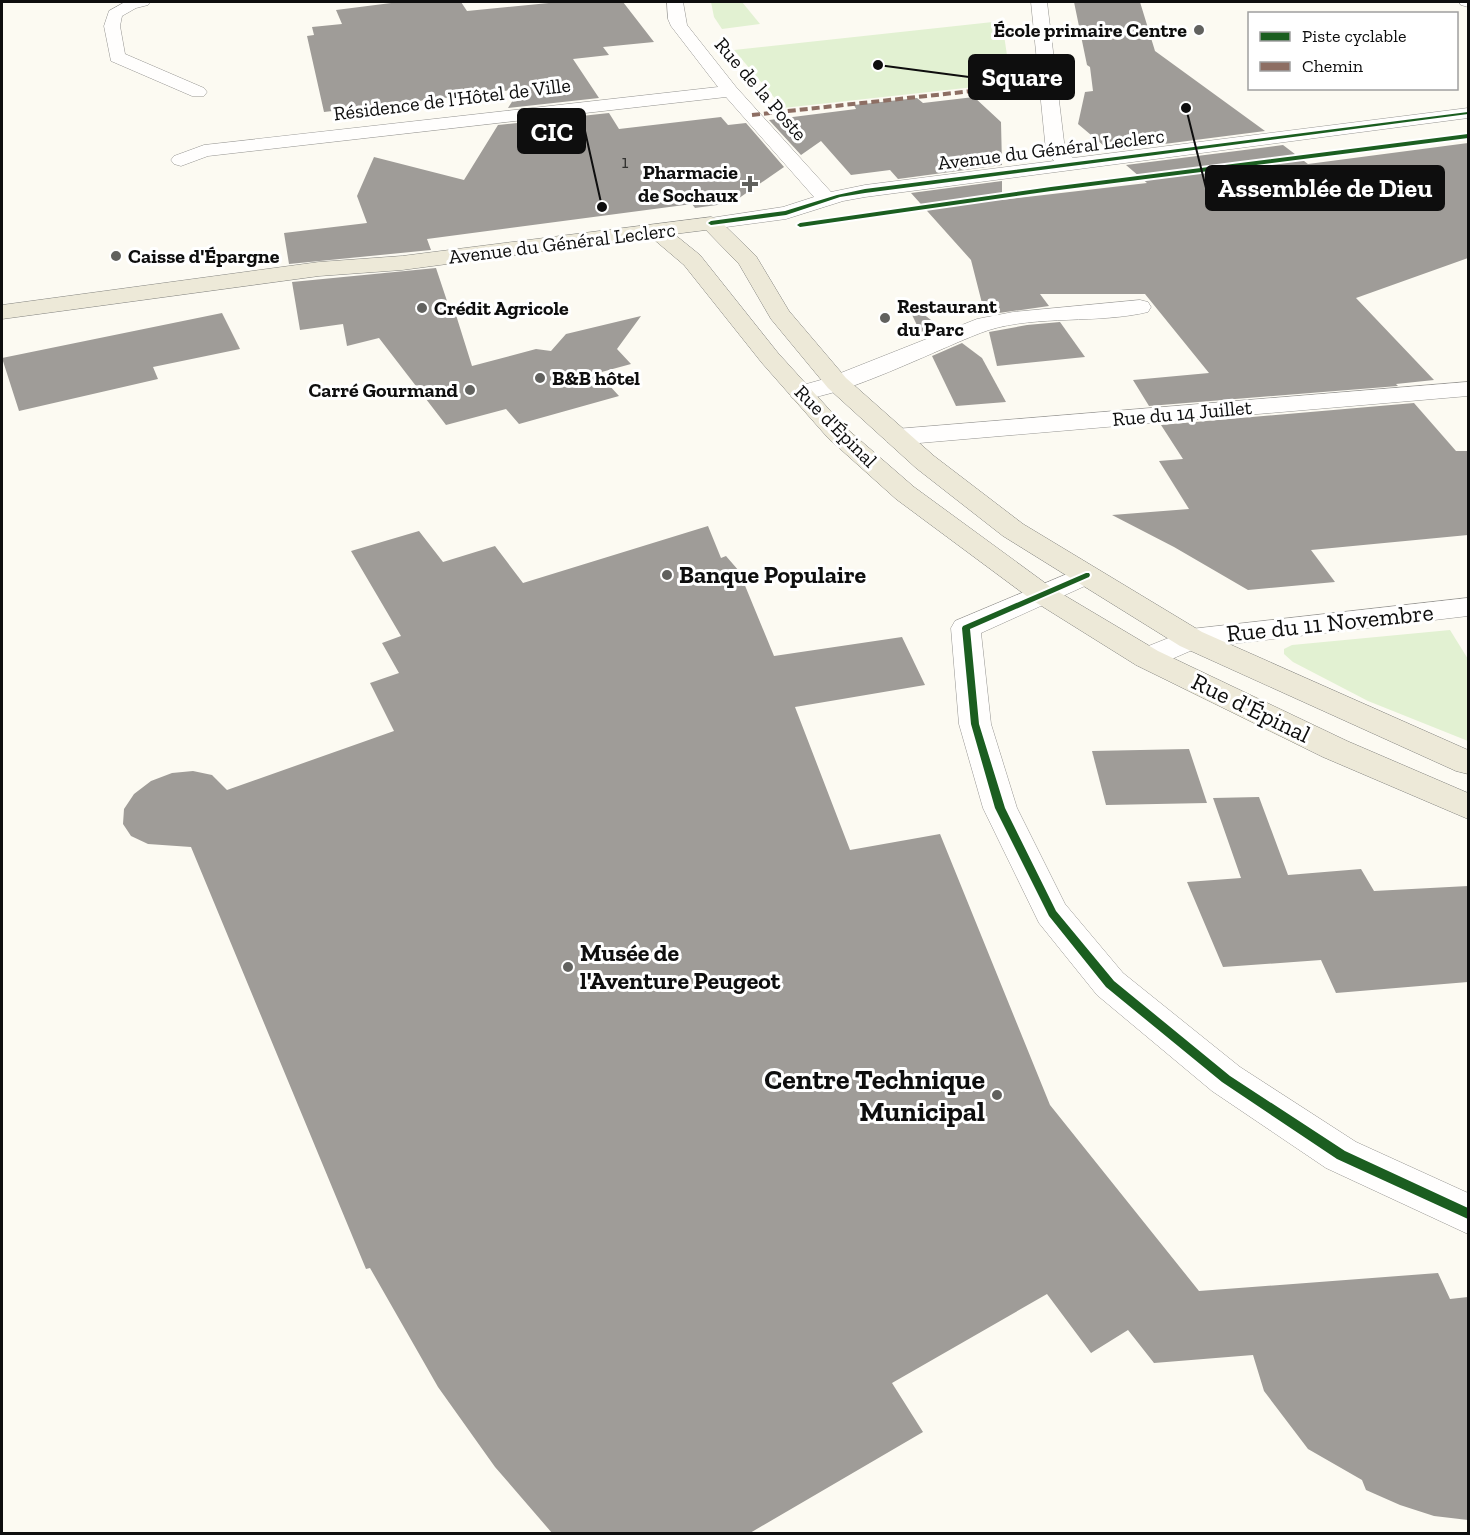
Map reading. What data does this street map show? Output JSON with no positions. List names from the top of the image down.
{
  "streets": {
    "main road": ["Avenue du Général Leclerc", "Rue d'Épinal"],
    "street": [
      "Rue de la Poste",
      "Résidence de l'Hôtel de Ville",
      "Rue du 14 Juillet",
      "Rue du 11 Novembre"
    ]
  },
  "crossings": [
    ["Rue de la Poste", "Résidence de l'Hôtel de Ville"],
    ["Rue de la Poste", "Avenue du Général Leclerc"],
    ["Avenue du Général Leclerc", "Rue d'Épinal"],
    ["Rue du 14 Juillet", "Rue d'Épinal"],
    ["Rue d'Épinal", "Rue du 11 Novembre"]
  ],
  "places": {
    "other": [
      "École primaire Centre",
      "Square",
      "Assemblée de Dieu",
      "CIC",
      "Caisse d'Épargne",
      "Crédit Agricole",
      "Restaurant du Parc",
      "B&B hôtel",
      "Carré Gourmand",
      "Banque Populaire",
      "Musée de l'Aventure Peugeot",
      "Centre Technique Municipal"
    ],
    "health": ["Pharmacie de Sochaux"]
  },
  "house_numbers": ["1"],
  "legend": ["Piste cyclable", "Chemin"]
}
